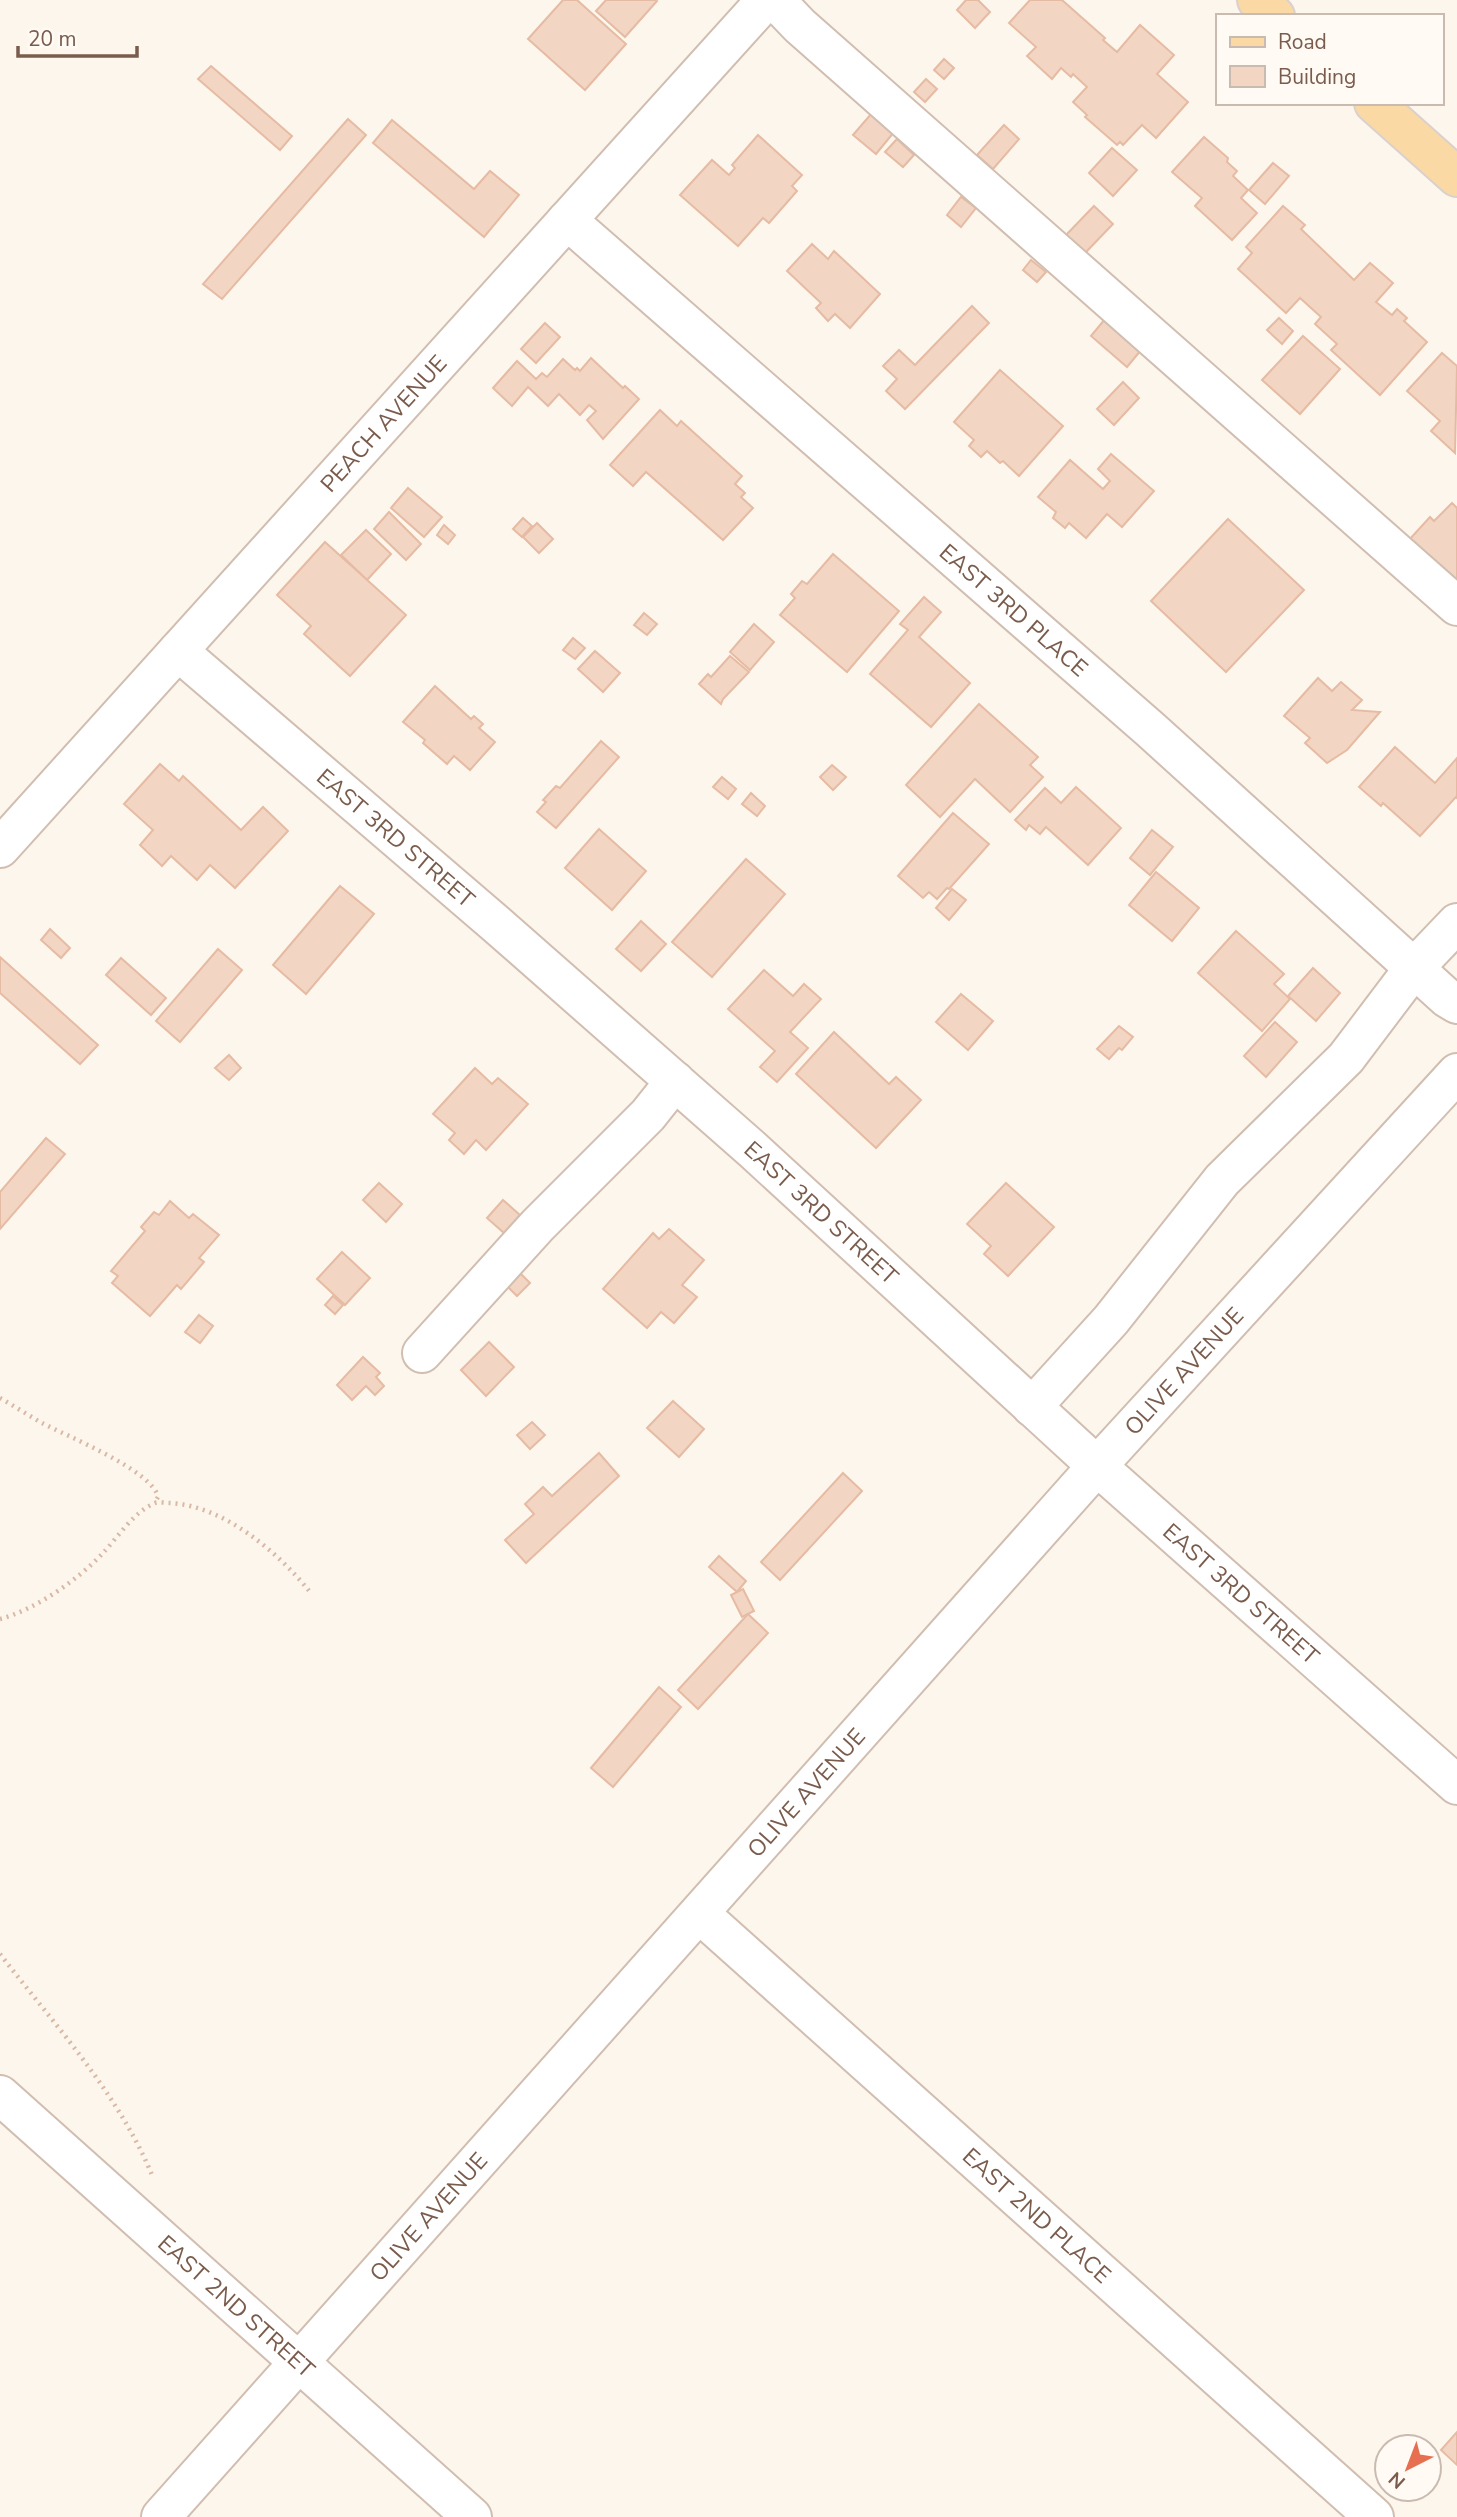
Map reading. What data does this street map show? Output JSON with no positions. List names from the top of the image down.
{
  "streets": {
    "street": [
      "PEACH AVENUE",
      "EAST 3RD PLACE",
      "EAST 3RD STREET",
      "OLIVE AVENUE",
      "EAST 2ND PLACE",
      "EAST 2ND STREET"
    ]
  },
  "crossings": [
    ["PEACH AVENUE", "EAST 3RD PLACE"],
    ["PEACH AVENUE", "EAST 3RD STREET"],
    ["EAST 3RD STREET", "OLIVE AVENUE"],
    ["OLIVE AVENUE", "EAST 2ND PLACE"],
    ["OLIVE AVENUE", "EAST 2ND STREET"]
  ],
  "legend": ["Road", "Building"],
  "scale_bar": "20 m",
  "north": "bottom left"
}
